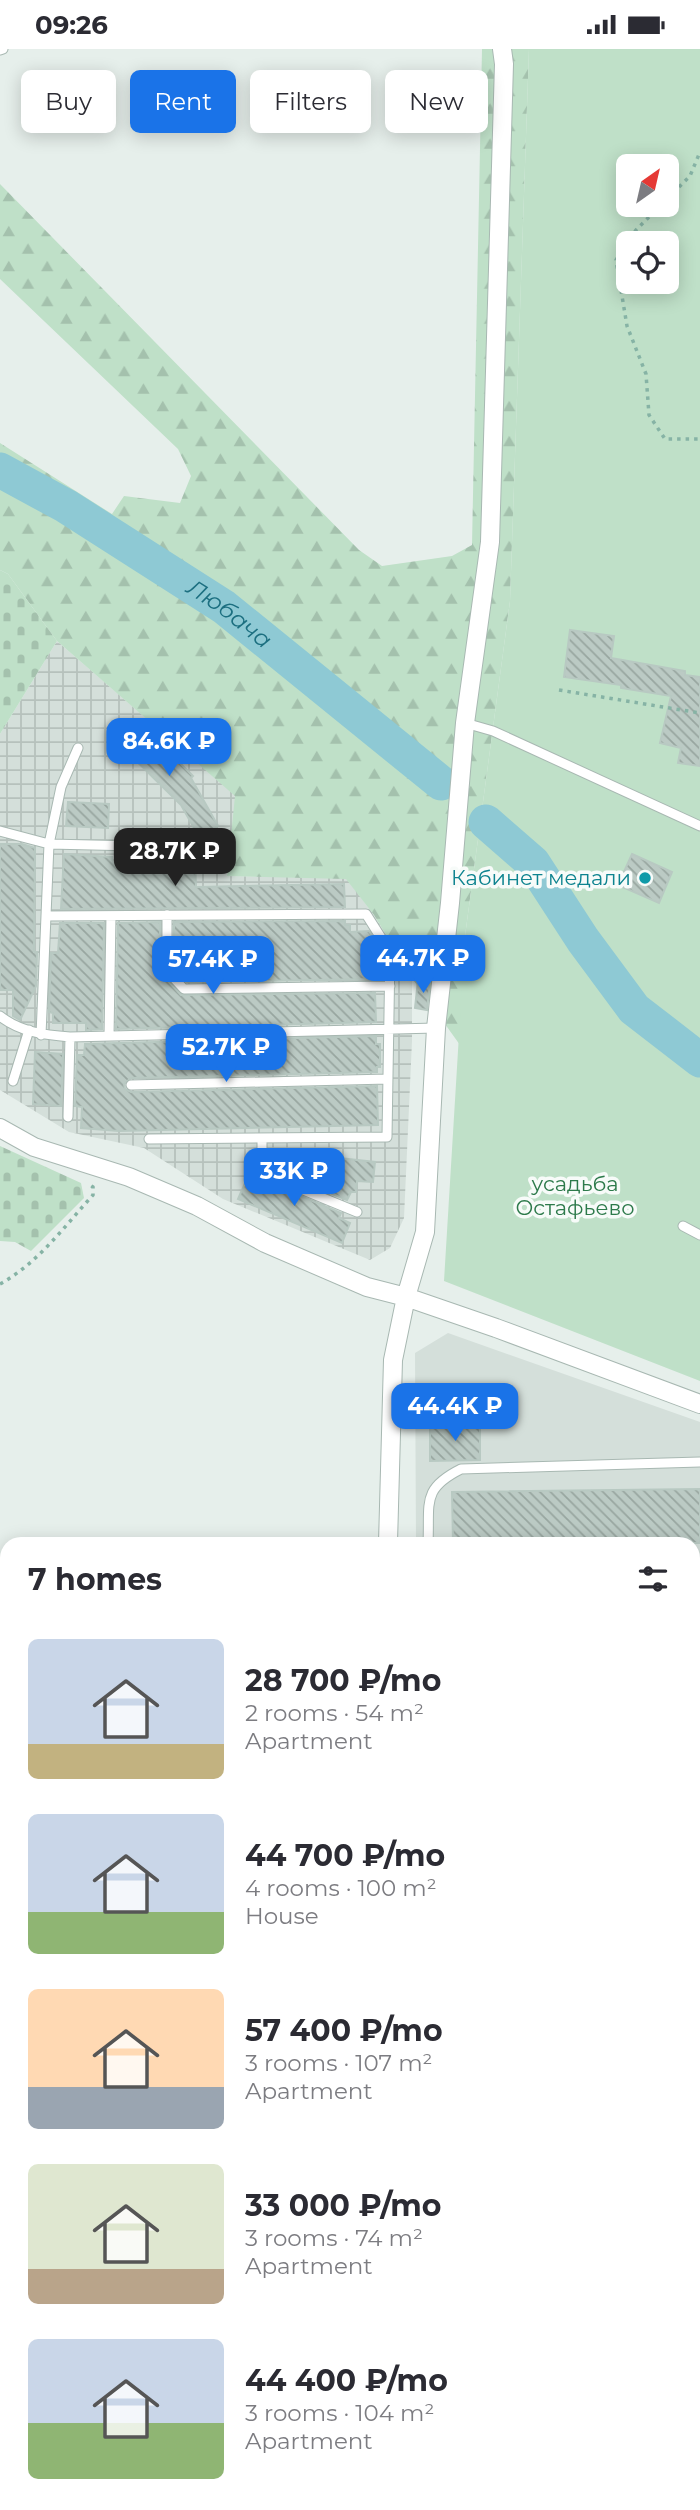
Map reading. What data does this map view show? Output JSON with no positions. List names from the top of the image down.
{
  "water": ["Любача"],
  "parks": ["усадьба Остафьево"],
  "places": ["Кабинет медали"],
  "north": "top right",
  "page": {
    "status": "09:26",
    "chip": [
      "Buy",
      "Rent",
      "Filters",
      "New"
    ],
    "price": [
      "84.6K ₽",
      "28.7K ₽",
      "44.7K ₽",
      "57.4K ₽",
      "52.7K ₽",
      "33K ₽",
      "44.4K ₽"
    ],
    "heading": "7 homes",
    "list": [
      {
        "name": "28 700 ₽/mo",
        "note": "2 rooms · 54 m² · Apartment"
      },
      {
        "name": "44 700 ₽/mo",
        "note": "4 rooms · 100 m² · House"
      },
      {
        "name": "57 400 ₽/mo",
        "note": "3 rooms · 107 m² · Apartment"
      },
      {
        "name": "33 000 ₽/mo",
        "note": "3 rooms · 74 m² · Apartment"
      },
      {
        "name": "44 400 ₽/mo",
        "note": "3 rooms · 104 m² · Apartment"
      }
    ]
  }
}
